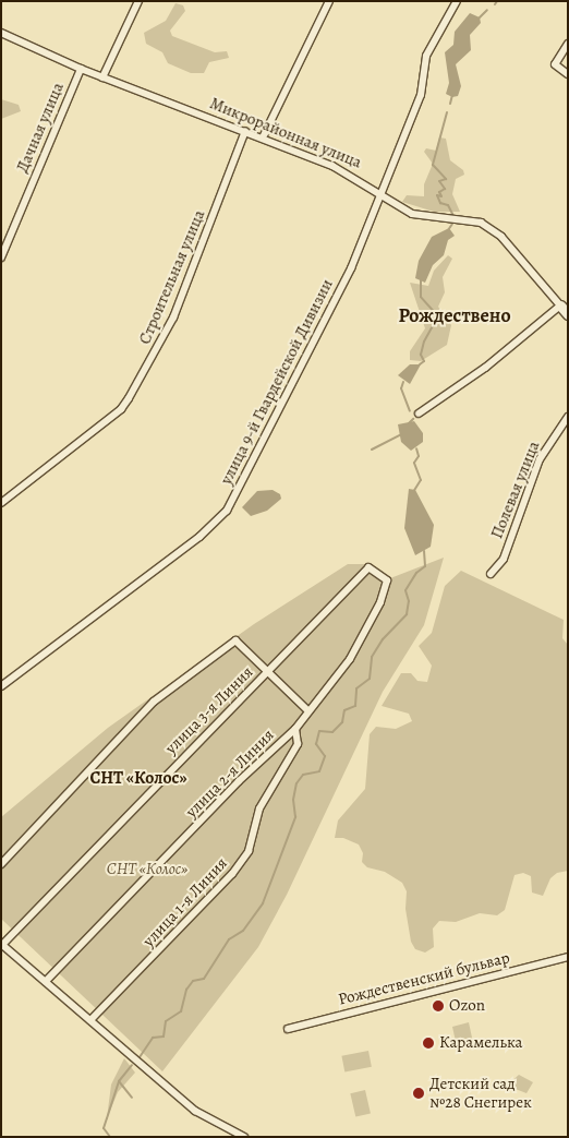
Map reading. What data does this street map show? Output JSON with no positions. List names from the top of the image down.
{
  "streets": {
    "street": [
      "Дачная улица",
      "Микрорайонная улица",
      "Строительная улица",
      "улица 9-й Гвардейской Дивизии",
      "Полевая улица",
      "улица 3-я Линия",
      "улица 2-я Линия",
      "улица 1-я Линия",
      "Рождественский бульвар"
    ]
  },
  "crossings": [
    ["Дачная улица", "Микрорайонная улица"],
    ["Микрорайонная улица", "Строительная улица"],
    ["Микрорайонная улица", "улица 9-й Гвардейской Дивизии"],
    ["улица 3-я Линия", "улица 2-я Линия"],
    ["улица 2-я Линия", "улица 1-я Линия"]
  ],
  "districts": ["Рождествено", "СНТ «Колос»"],
  "parks": ["СНТ «Колос»"],
  "places": ["Ozon", "Карамелька", "Детский сад №28 Снегирек"]
}
